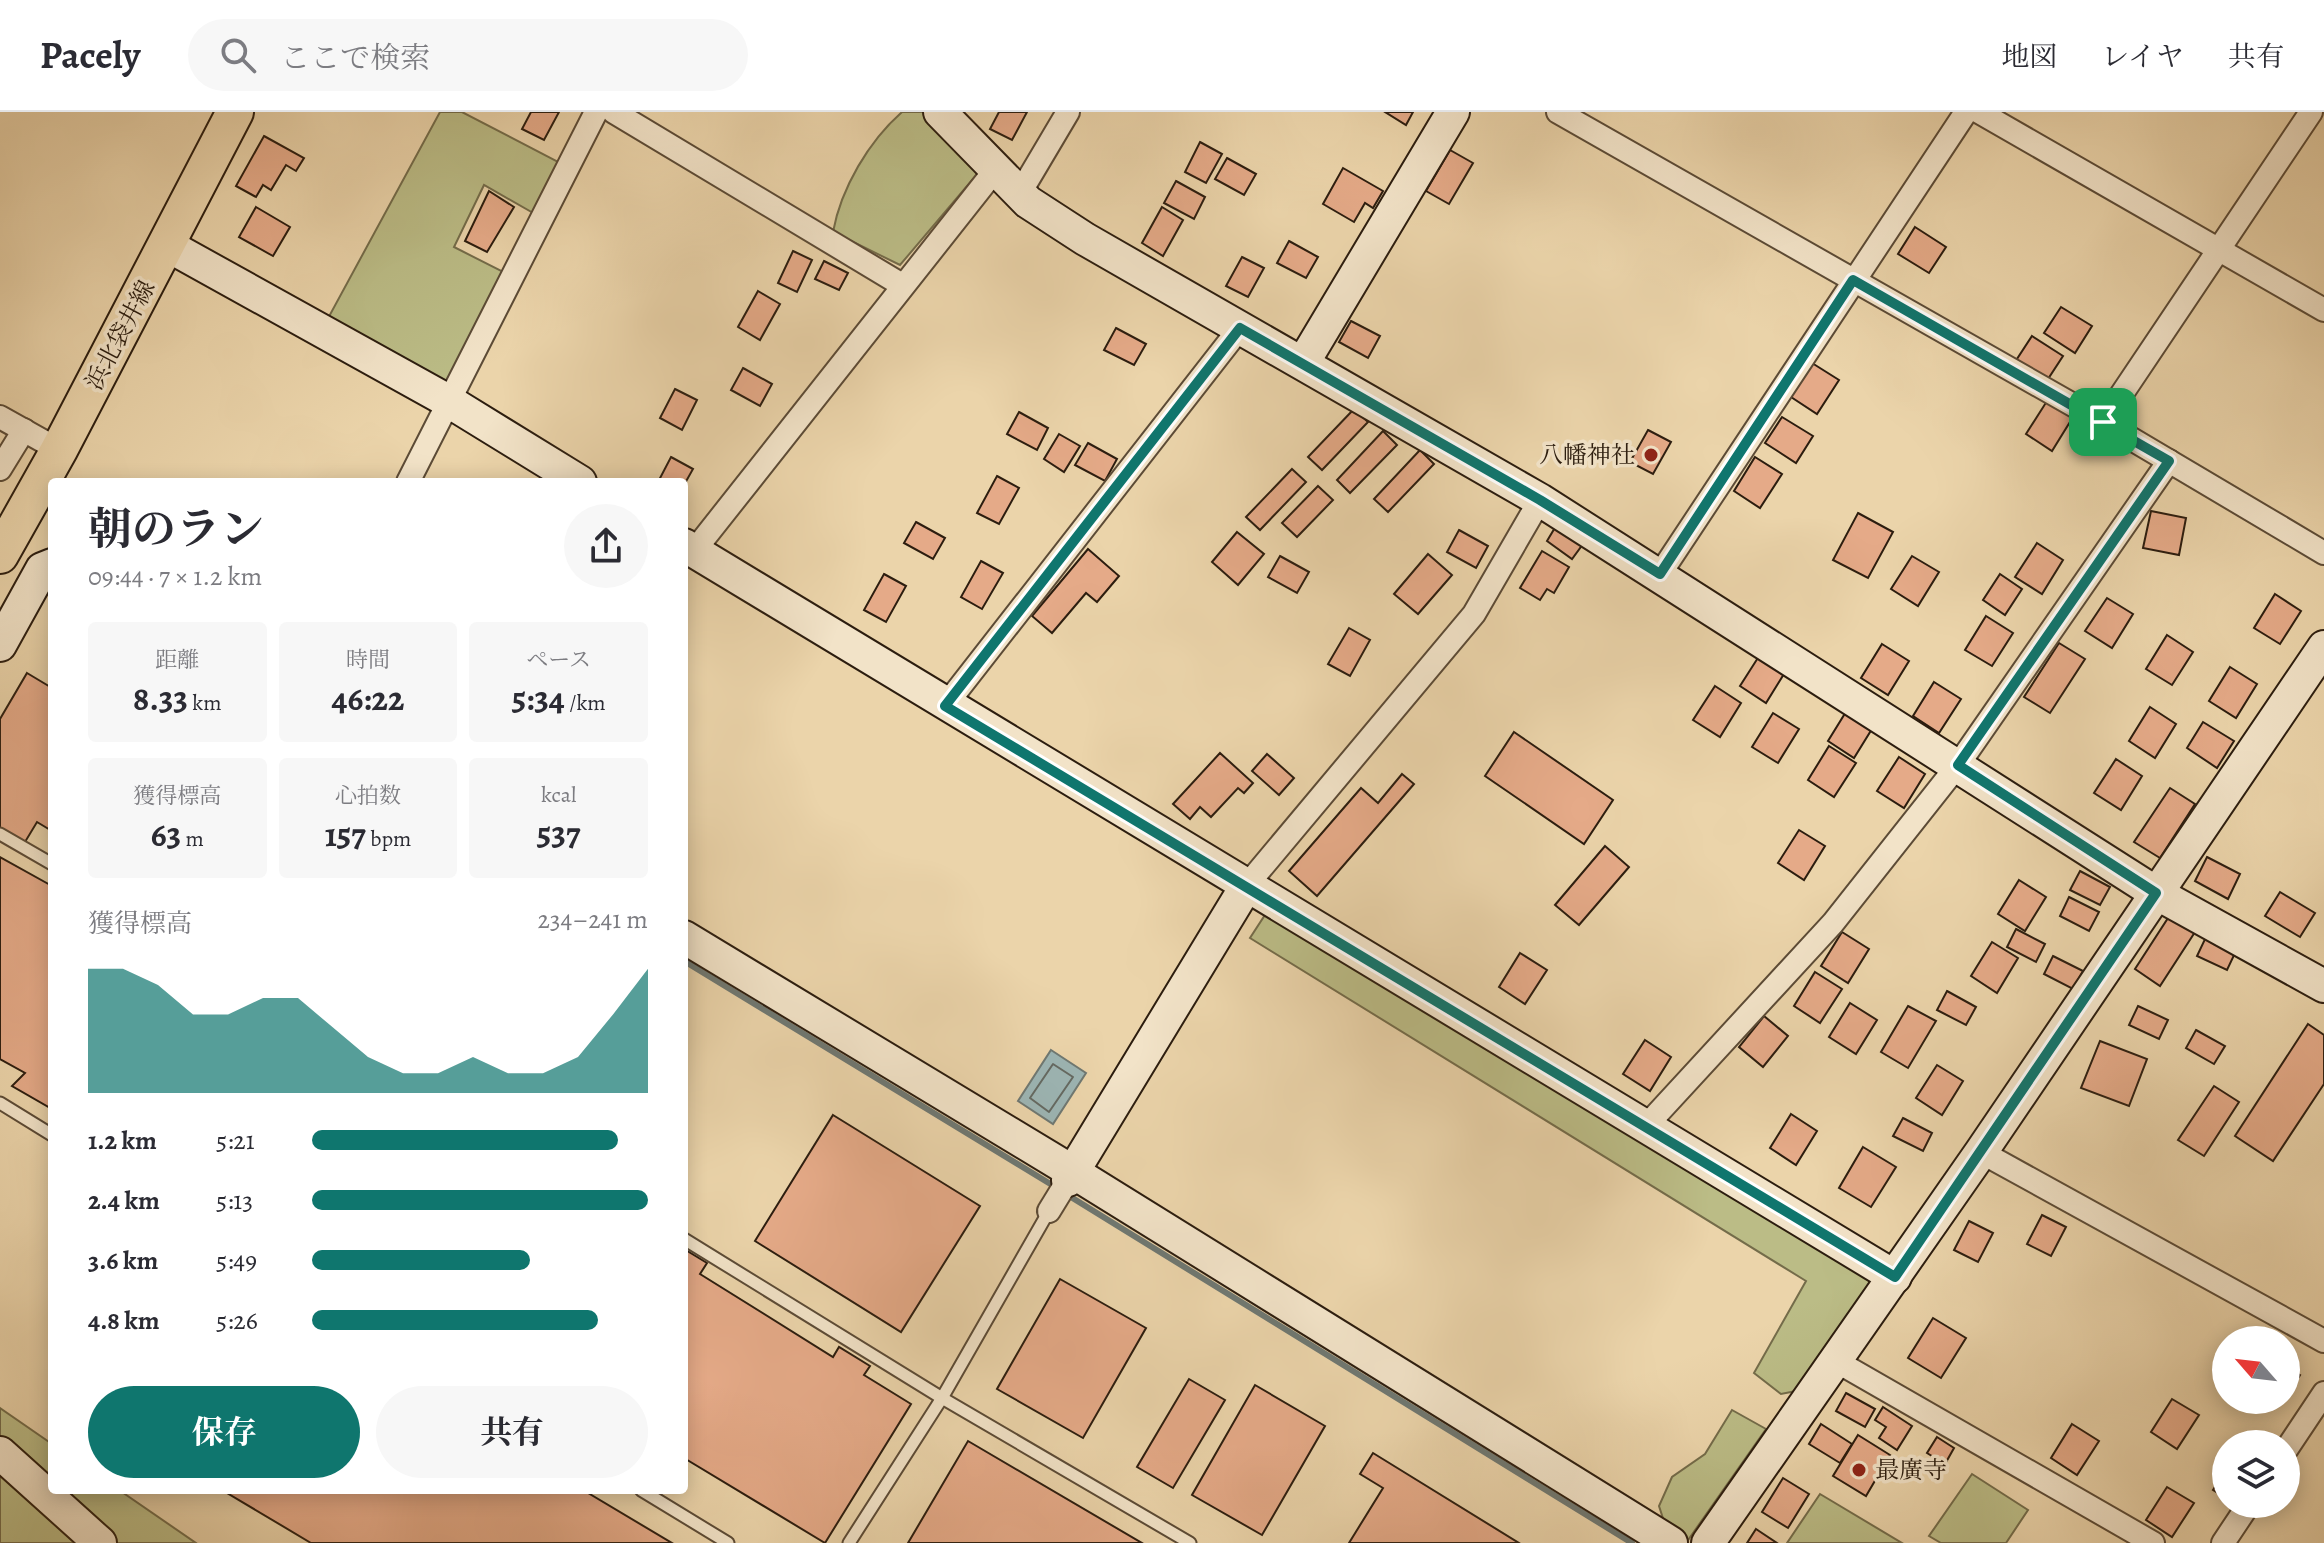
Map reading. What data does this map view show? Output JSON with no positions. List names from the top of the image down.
{
  "streets": {
    "main road": ["浜北袋井線"]
  },
  "places": ["八幡神社", "最廣寺"],
  "north": "top left",
  "page": {
    "header": "Pacely",
    "search": "ここで検索",
    "nav": ["地図", "レイヤ", "共有"],
    "heading": ["朝のラン", "09:44 · 7 × 1.2 km"],
    "stats": [
      ["距離", "8.33 km"],
      ["時間", "46:22"],
      ["ペース", "5:34 /km"],
      ["獲得標高", "63 m"],
      ["心拍数", "157 bpm"],
      ["kcal", "537"]
    ],
    "chart": ["獲得標高", "234–241 m"],
    "list": [
      {
        "name": "1.2 km",
        "note": "5:21"
      },
      {
        "name": "2.4 km",
        "note": "5:13"
      },
      {
        "name": "3.6 km",
        "note": "5:49"
      },
      {
        "name": "4.8 km",
        "note": "5:26"
      }
    ],
    "buttons": ["保存", "共有"]
  }
}
